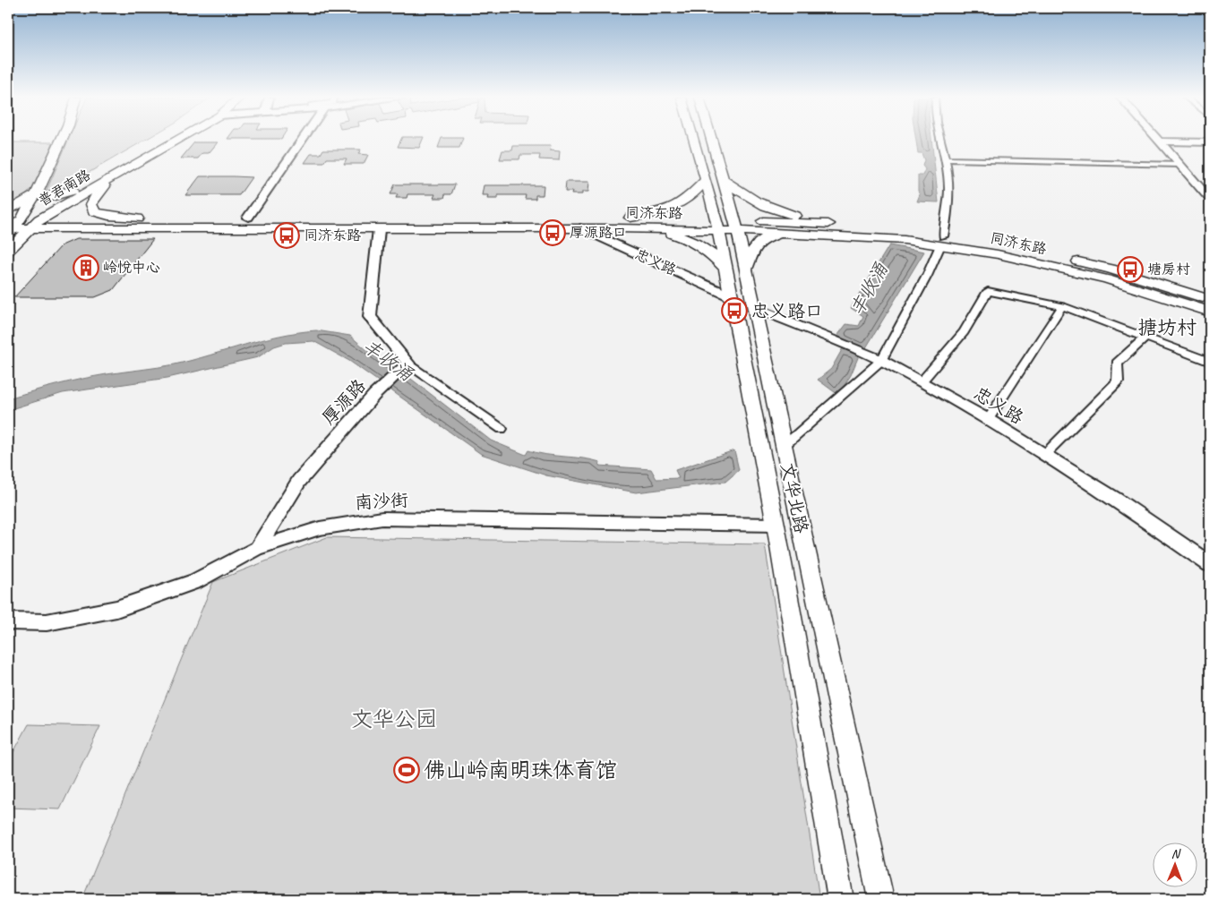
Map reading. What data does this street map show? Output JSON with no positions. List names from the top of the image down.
{
  "streets": {
    "main road": ["普君南路", "同济东路", "文华北路"],
    "street": ["忠义路", "厚源路", "南沙街"]
  },
  "crossings": [
    ["普君南路", "同济东路"],
    ["同济东路", "忠义路"],
    ["同济东路", "文华北路"],
    ["忠义路", "文华北路"],
    ["厚源路", "南沙街"],
    ["文华北路", "南沙街"]
  ],
  "districts": ["搪坊村"],
  "water": ["丰收涌"],
  "parks": ["文华公园"],
  "places": {
    "bus stop": [
      "厚源路口",
      "同济东路",
      "塘房村",
      "忠义路口"
    ],
    "building": ["岭悦中心"],
    "sports": ["佛山岭南明珠体育馆"]
  },
  "north": "top"
}
